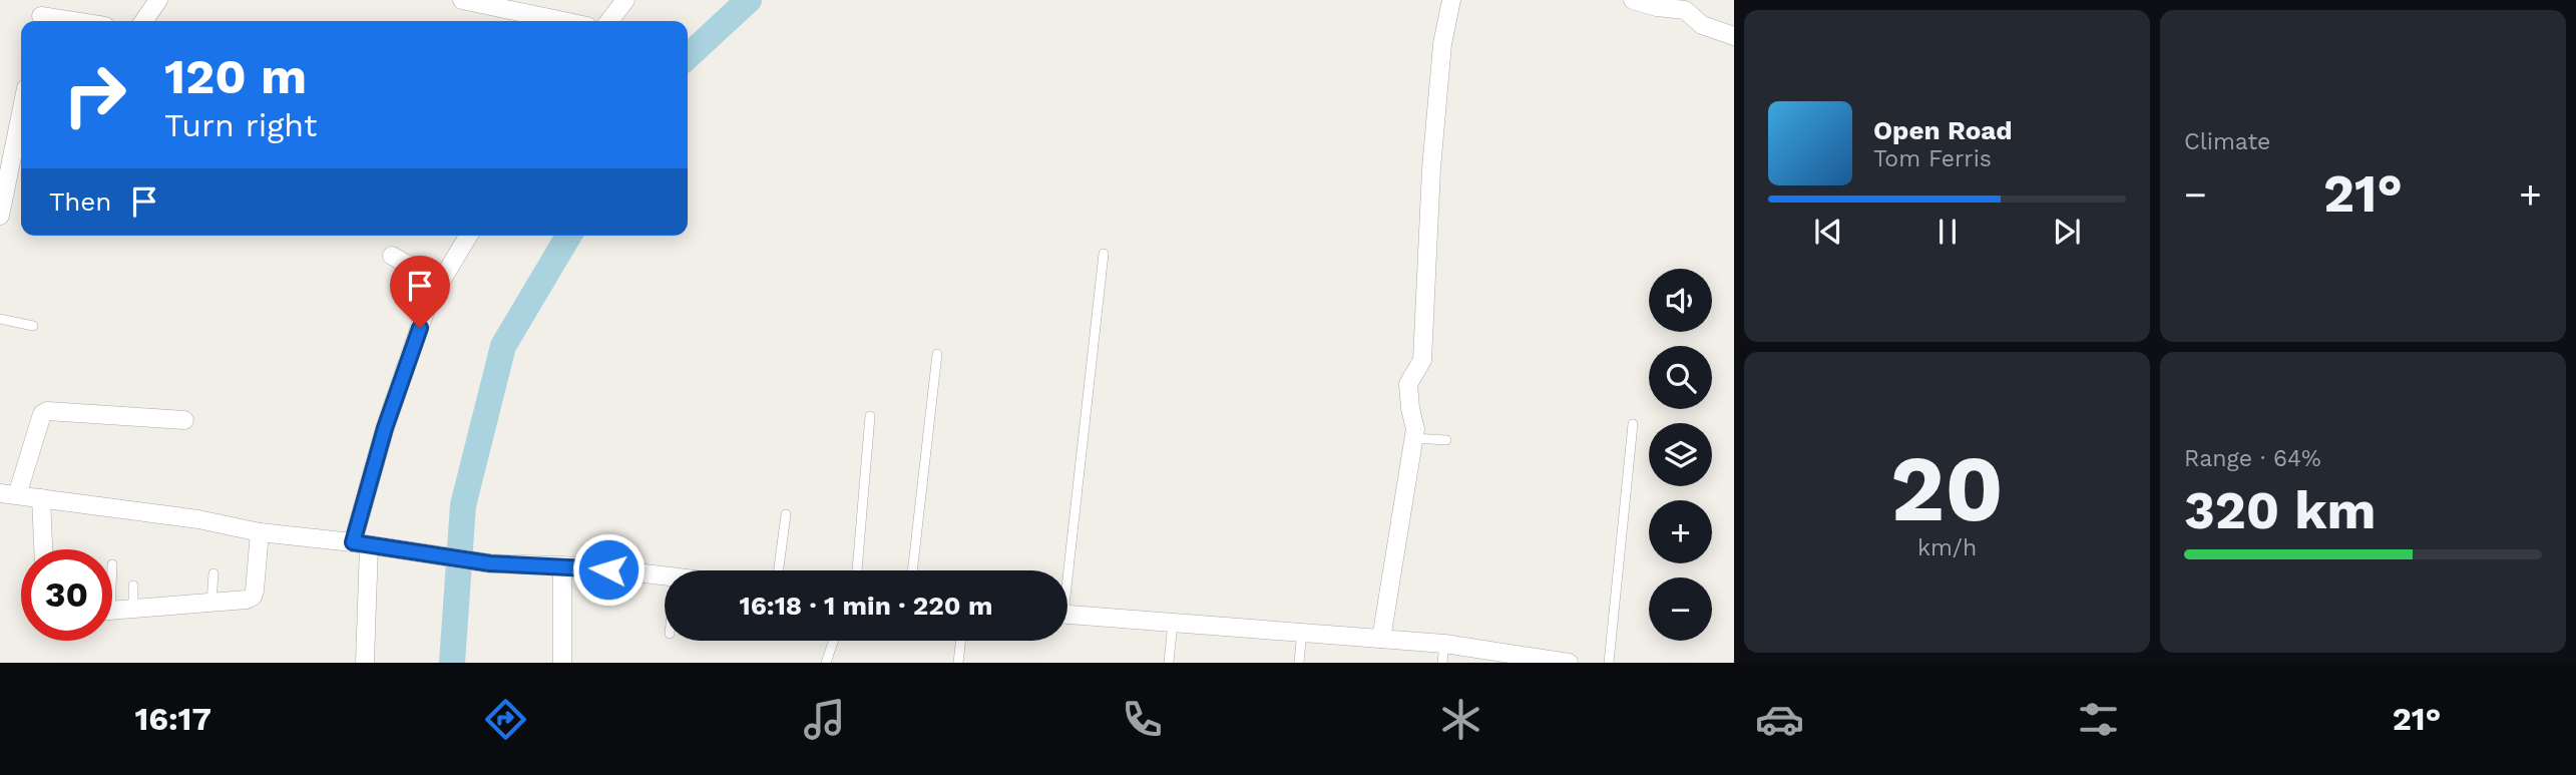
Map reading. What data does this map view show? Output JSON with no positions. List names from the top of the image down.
{
  "page": {
    "tile": [
      "Climate",
      ["20", "km/h"],
      ["Range · 64%", "320 km"]
    ],
    "turn": ["120 m", "Turn right"],
    "song": ["Open Road", "Tom Ferris"],
    "heat": ["−", "21°", "+"],
    "then": "Then",
    "map_buttons": ["+", "−"],
    "limit": "30",
    "trip": "16:18 · 1 min · 220 m",
    "tabs": ["16:17", "21°"]
  }
}
